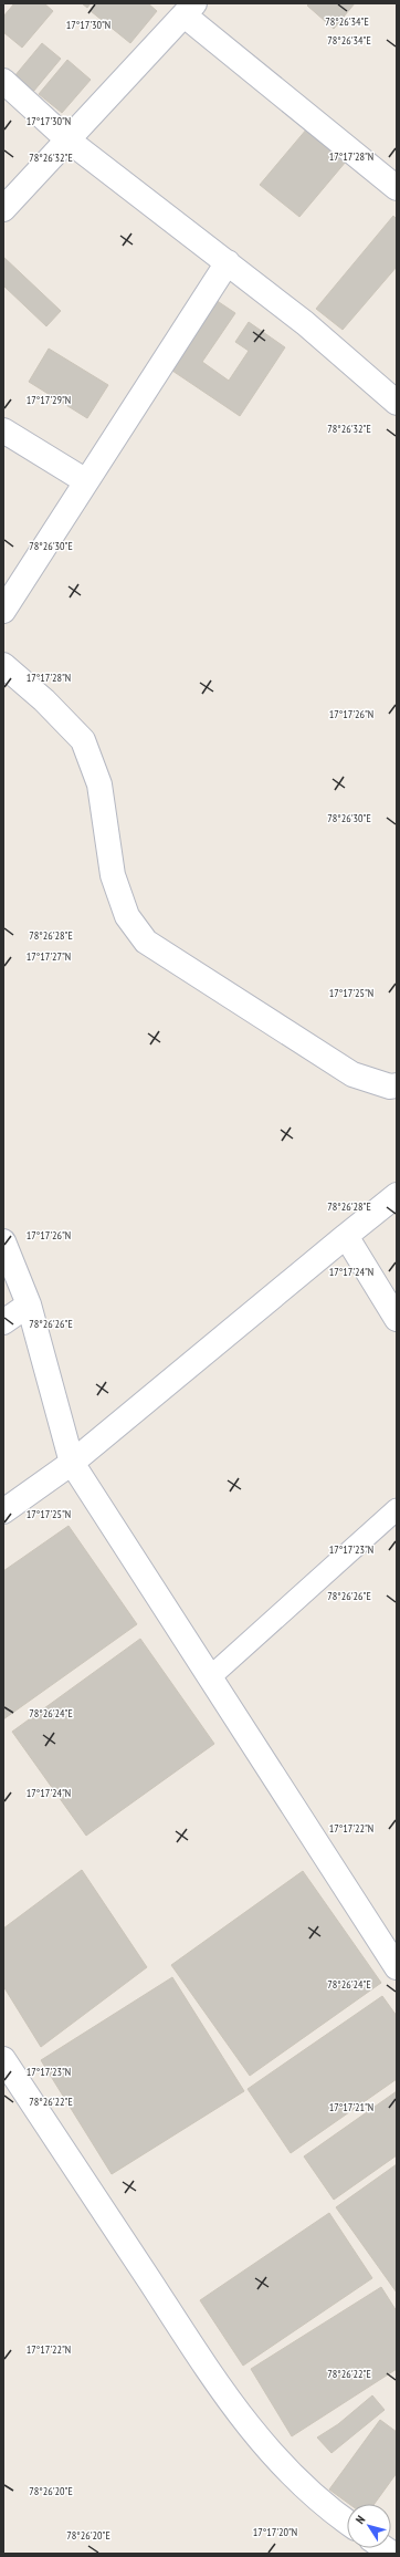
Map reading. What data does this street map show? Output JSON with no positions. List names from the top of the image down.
{
  "north": "top left",
  "coordinates": [
    "78°26'34\"E",
    "17°17'30\"N",
    "17°17'28\"N",
    "78°26'32\"E",
    "17°17'29\"N",
    "78°26'30\"E",
    "17°17'26\"N",
    "78°26'28\"E",
    "17°17'27\"N",
    "17°17'25\"N",
    "17°17'24\"N",
    "78°26'26\"E",
    "17°17'23\"N",
    "78°26'24\"E",
    "17°17'22\"N",
    "78°26'22\"E",
    "17°17'21\"N",
    "78°26'20\"E",
    "17°17'20\"N"
  ]
}
